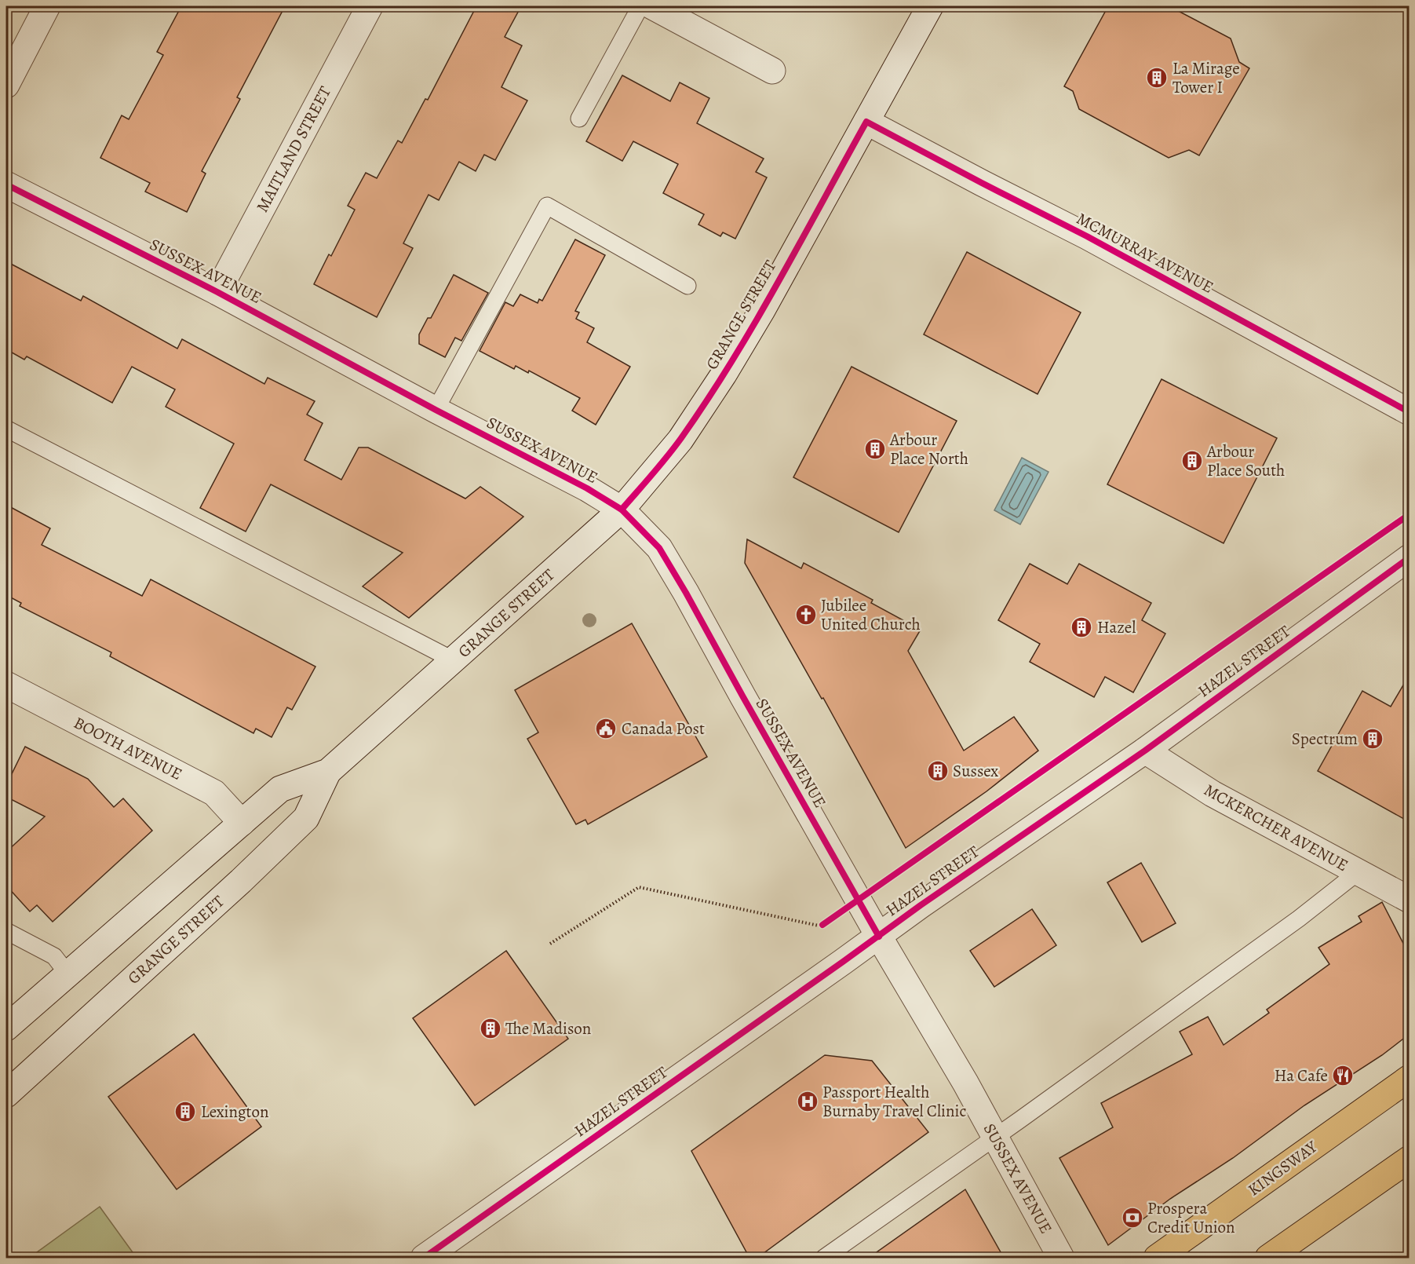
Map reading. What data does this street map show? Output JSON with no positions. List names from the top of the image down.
{
  "streets": {
    "main road": ["KINGSWAY"],
    "street": [
      "MAITLAND STREET",
      "MCMURRAY AVENUE",
      "SUSSEX AVENUE",
      "GRANGE STREET",
      "HAZEL STREET",
      "BOOTH AVENUE",
      "MCKERCHER AVENUE"
    ]
  },
  "crossings": [
    ["MAITLAND STREET", "SUSSEX AVENUE"],
    ["MCMURRAY AVENUE", "GRANGE STREET"],
    ["SUSSEX AVENUE", "GRANGE STREET"],
    ["SUSSEX AVENUE", "HAZEL STREET"],
    ["GRANGE STREET", "BOOTH AVENUE"],
    ["HAZEL STREET", "MCKERCHER AVENUE"]
  ],
  "places": {
    "building": [
      "La Mirage Tower I",
      "Arbour Place North",
      "Arbour Place South",
      "Hazel",
      "Spectrum",
      "Sussex",
      "The Madison",
      "Lexington"
    ],
    "church": ["Jubilee United Church"],
    "public building": ["Canada Post"],
    "restaurant": ["Ha Cafe"],
    "hospital": ["Passport Health Burnaby Travel Clinic"],
    "bank": ["Prospera Credit Union"]
  }
}
